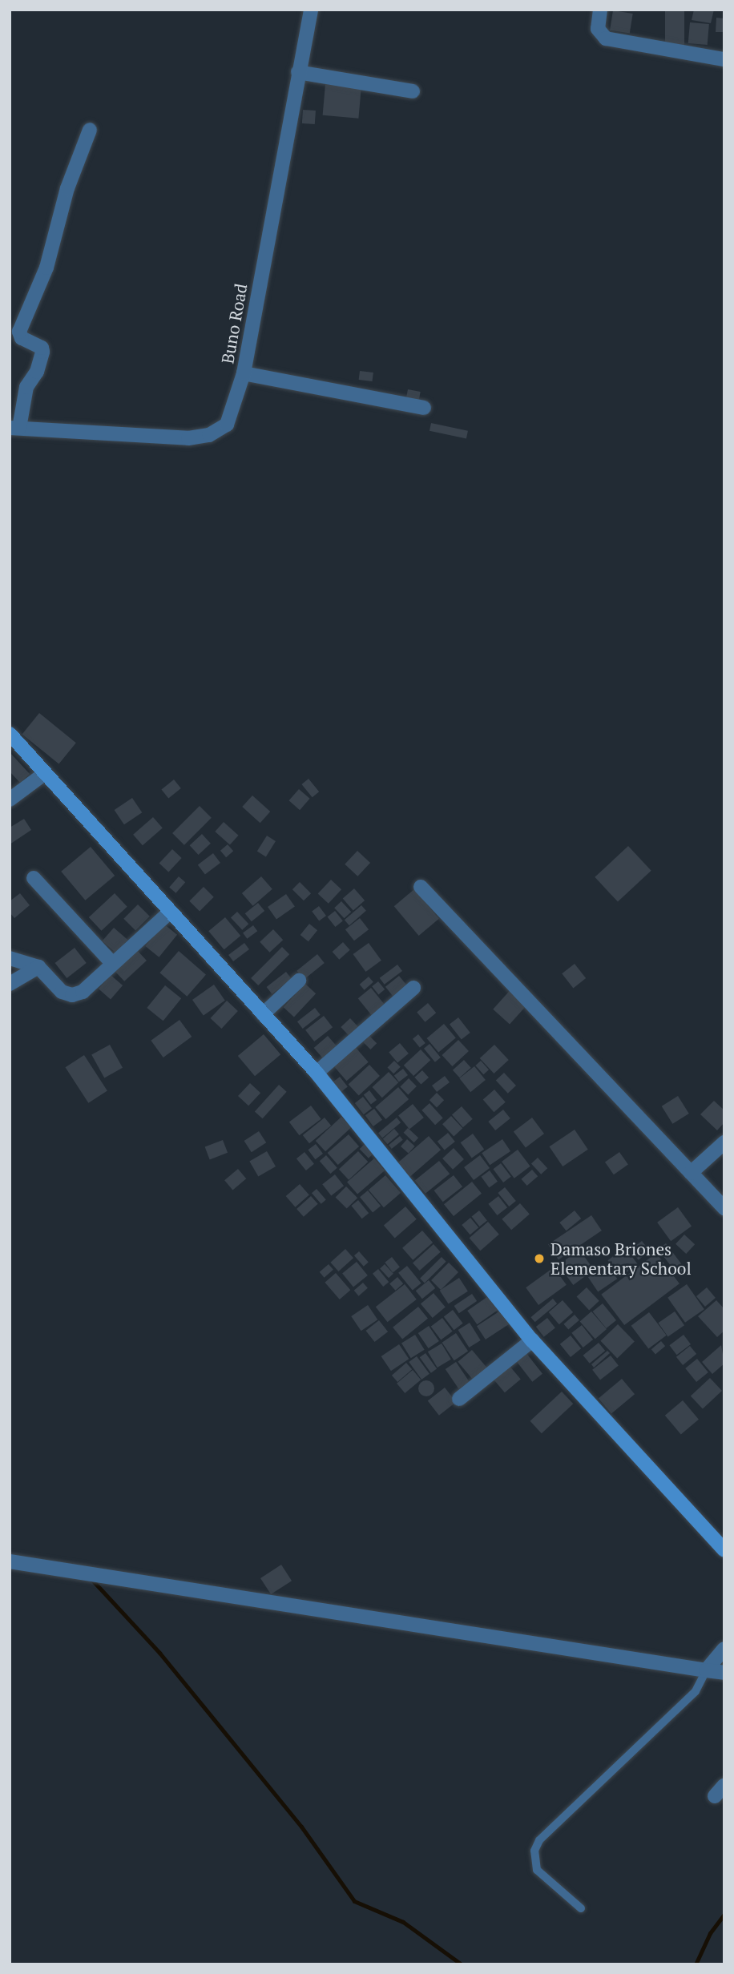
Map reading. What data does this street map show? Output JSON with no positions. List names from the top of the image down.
{
  "streets": {
    "street": ["Buno Road"]
  },
  "places": ["Damaso Briones Elementary School"]
}
